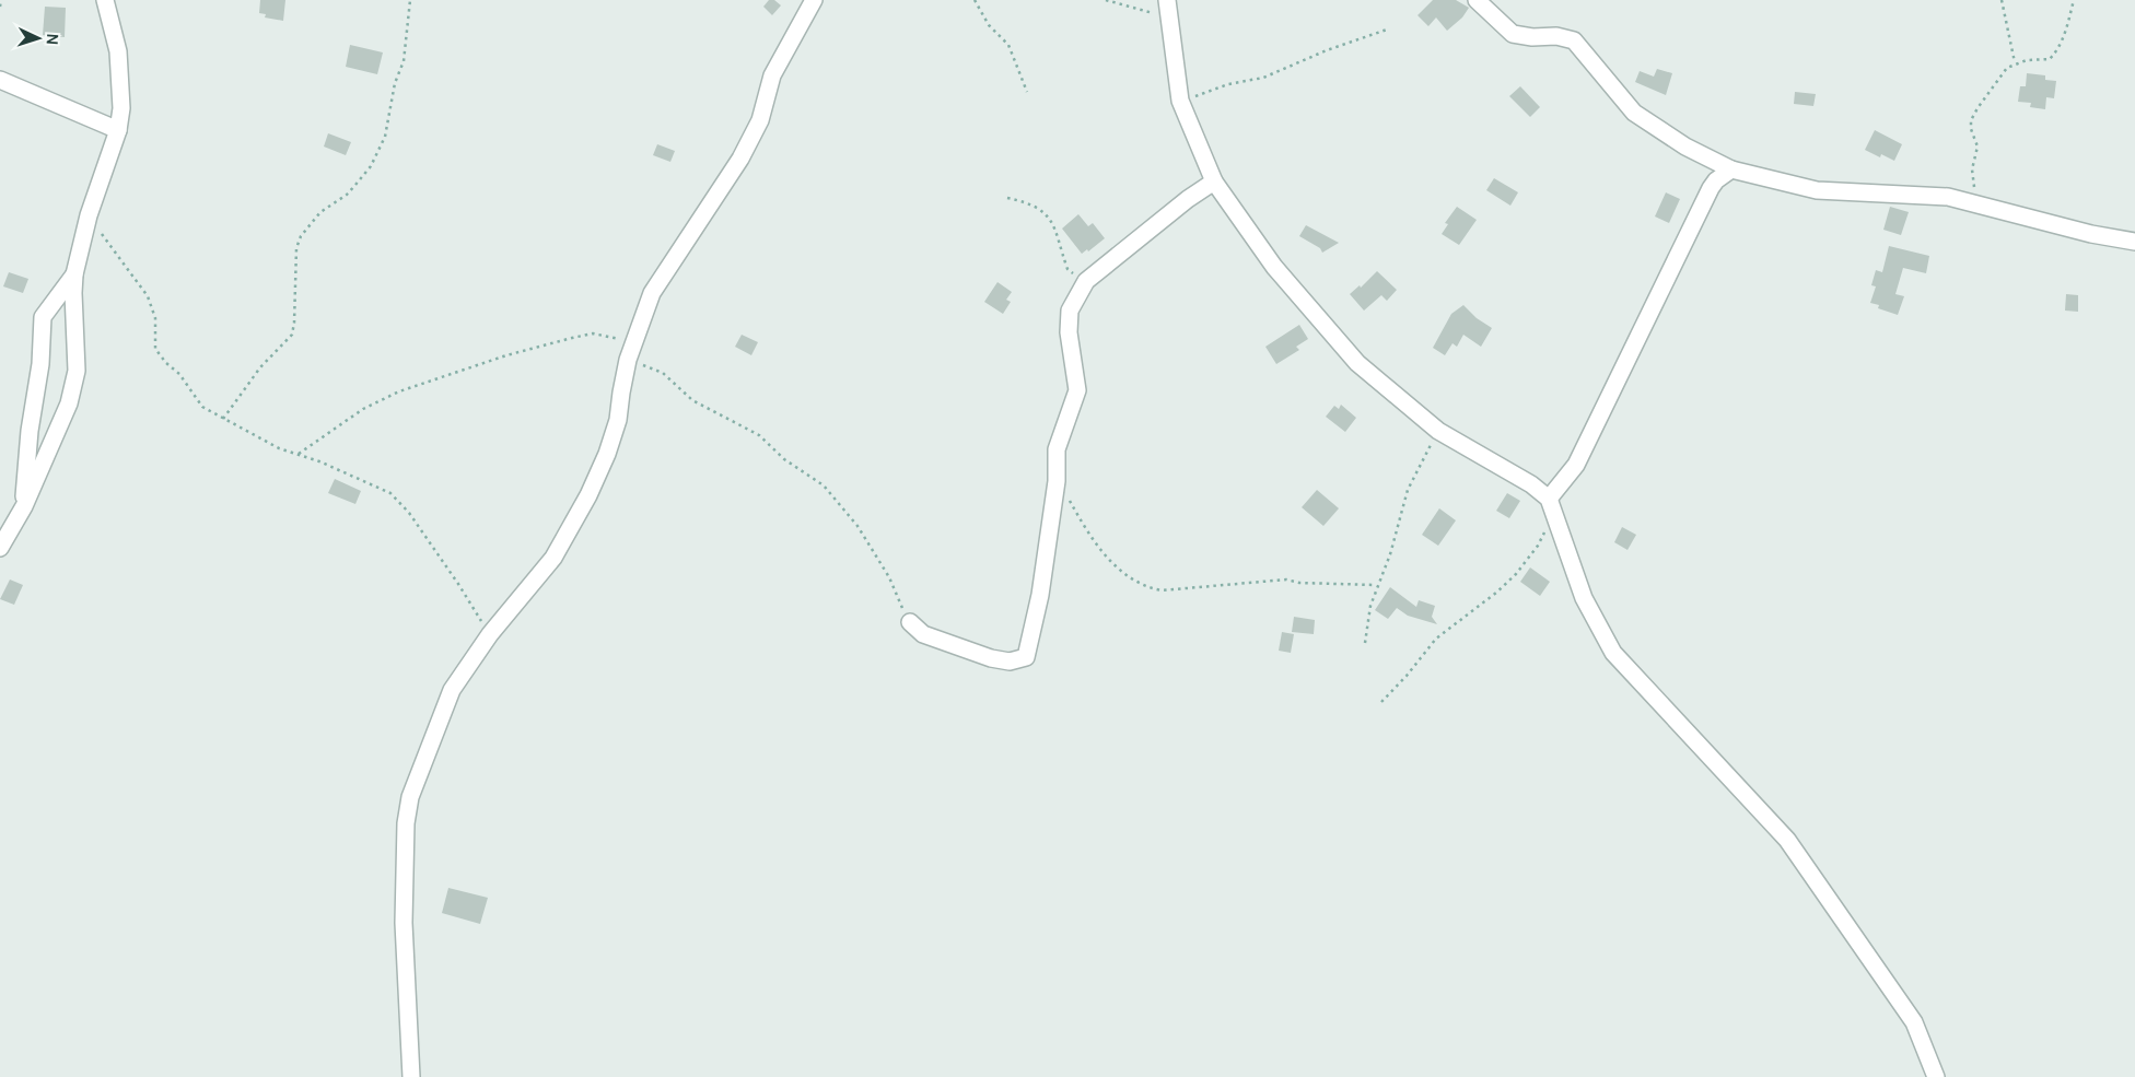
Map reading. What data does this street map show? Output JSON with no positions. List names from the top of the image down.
{
  "north": "right"
}
